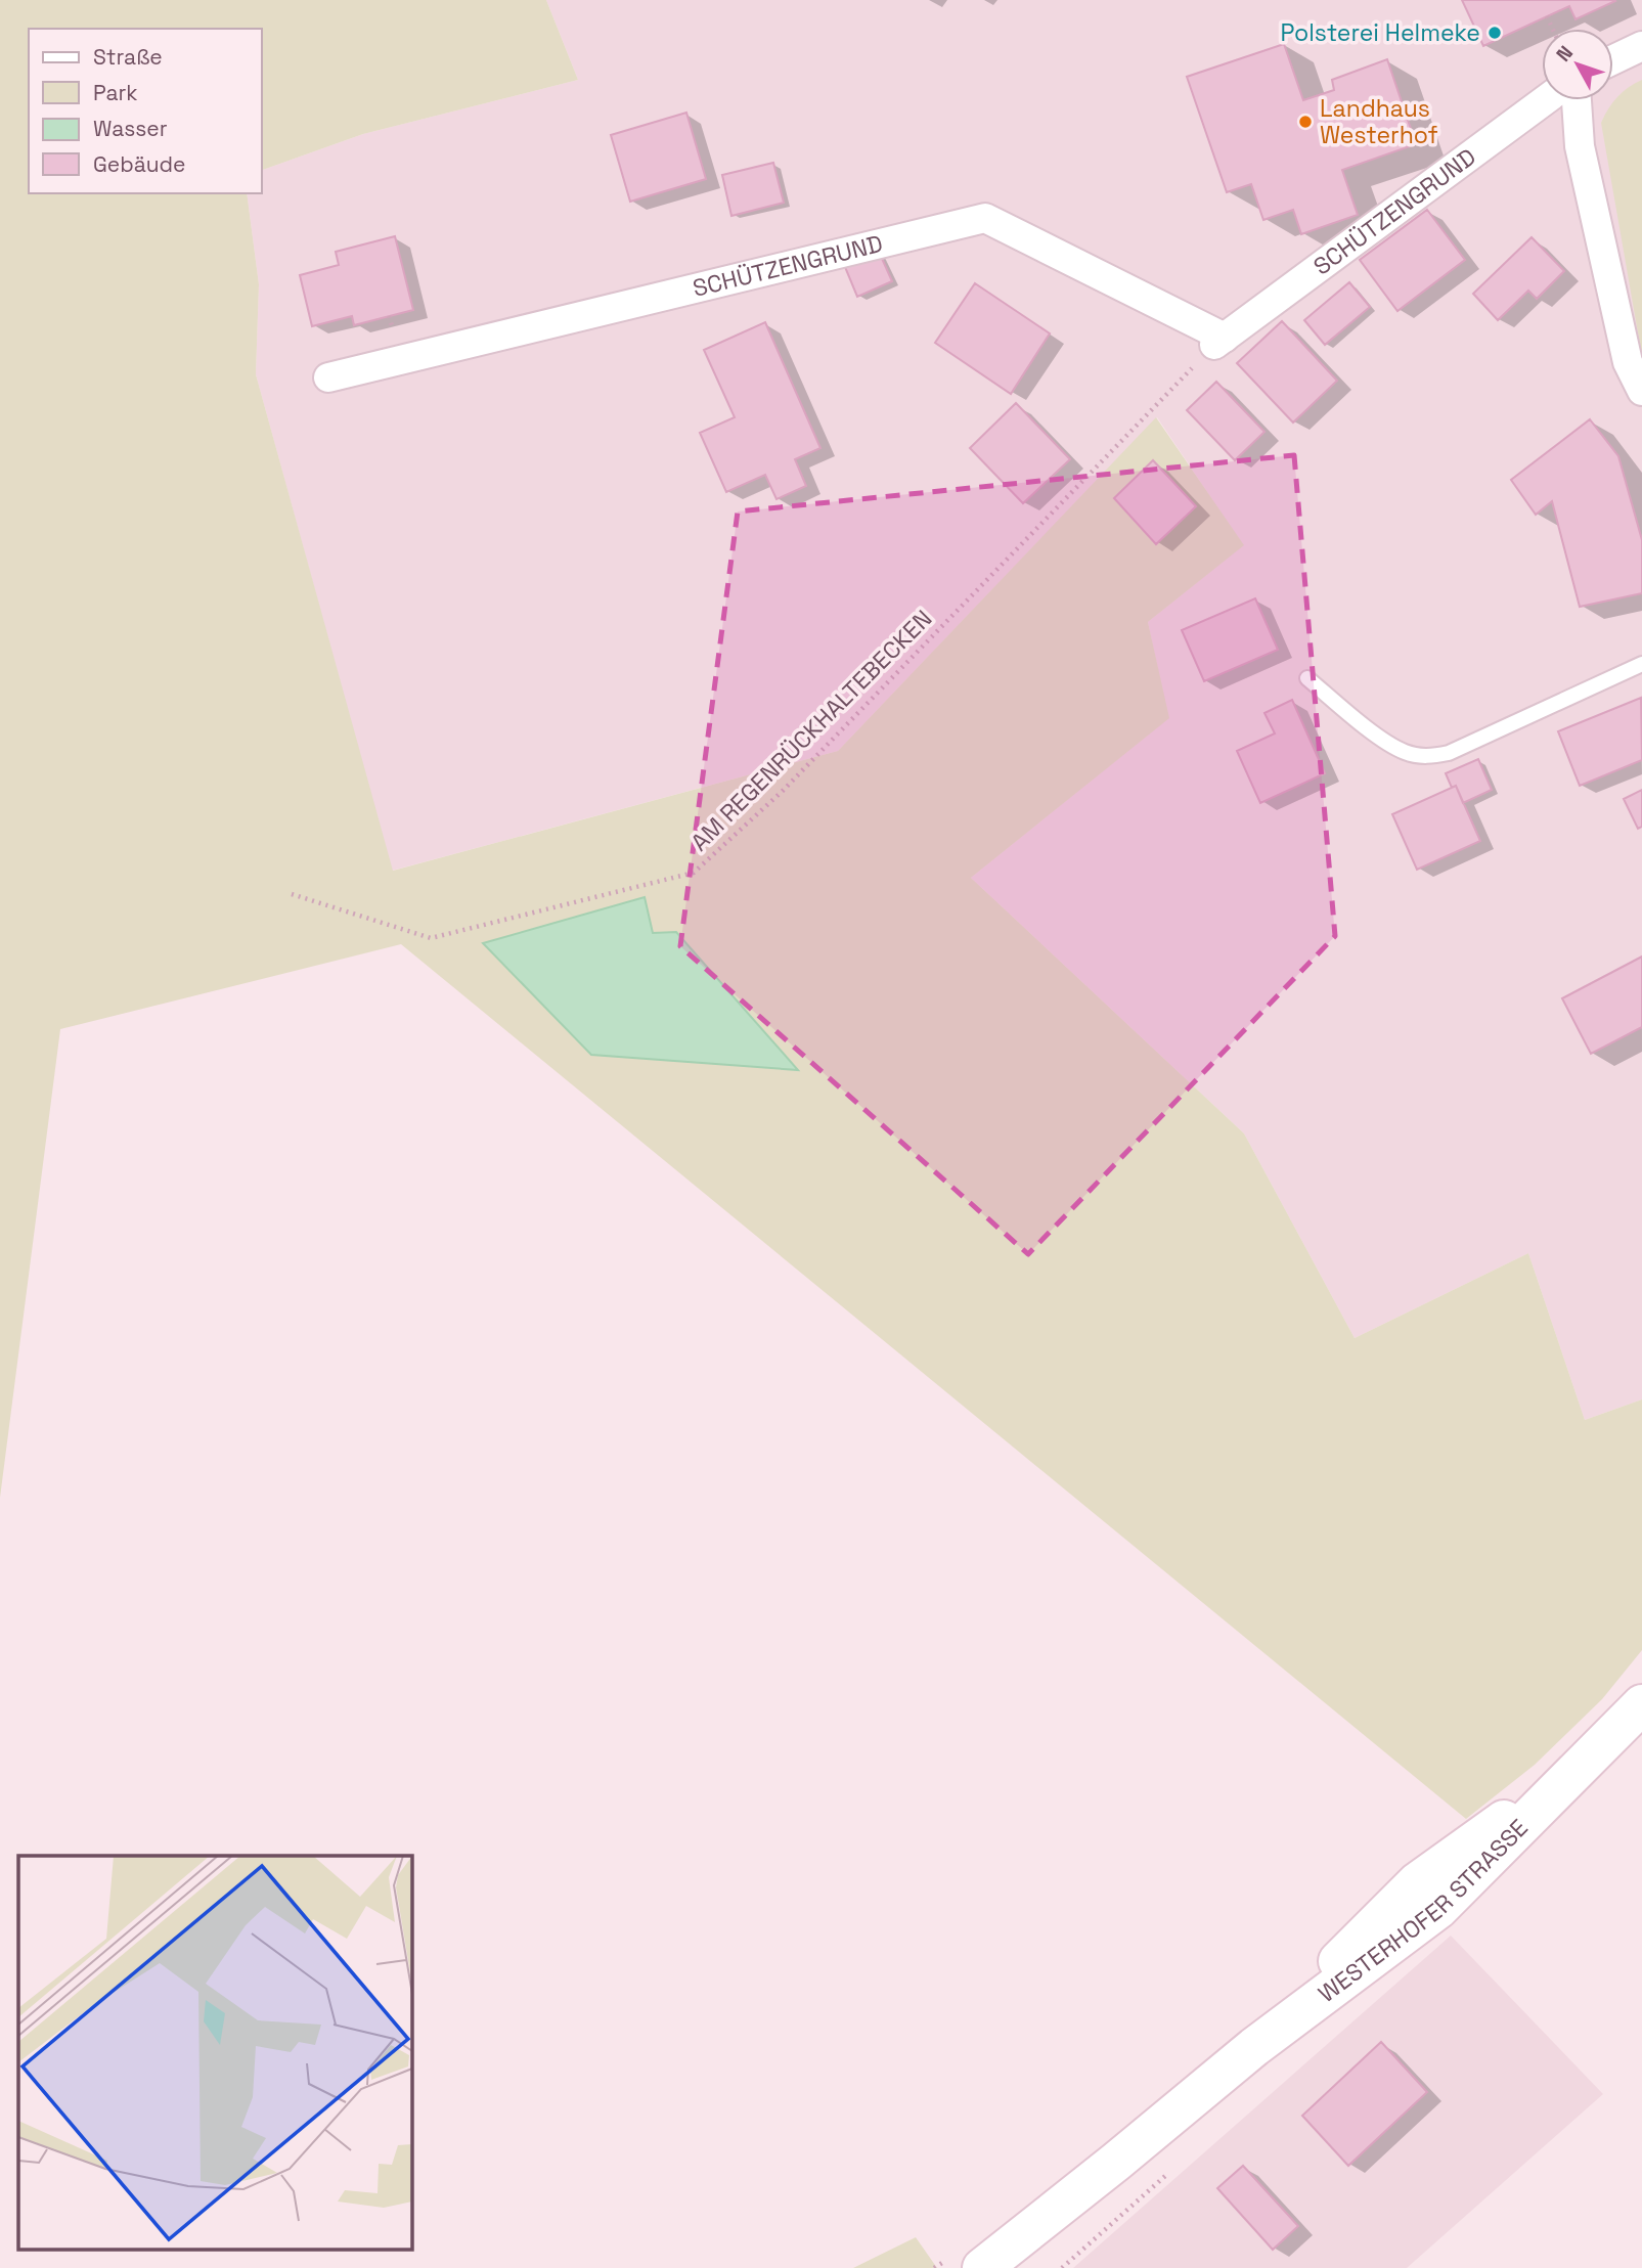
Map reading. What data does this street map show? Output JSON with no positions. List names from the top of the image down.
{
  "streets": {
    "main road": ["WESTERHOFER STRASSE"],
    "street": ["SCHÜTZENGRUND"],
    "path": ["AM REGENRÜCKHALTEBECKEN"]
  },
  "crossings": [
    ["SCHÜTZENGRUND", "AM REGENRÜCKHALTEBECKEN"]
  ],
  "places": ["Polsterei Helmeke", "Landhaus Westerhof"],
  "legend": [
    "Straße",
    "Park",
    "Wasser",
    "Gebäude"
  ],
  "north": "top left"
}
